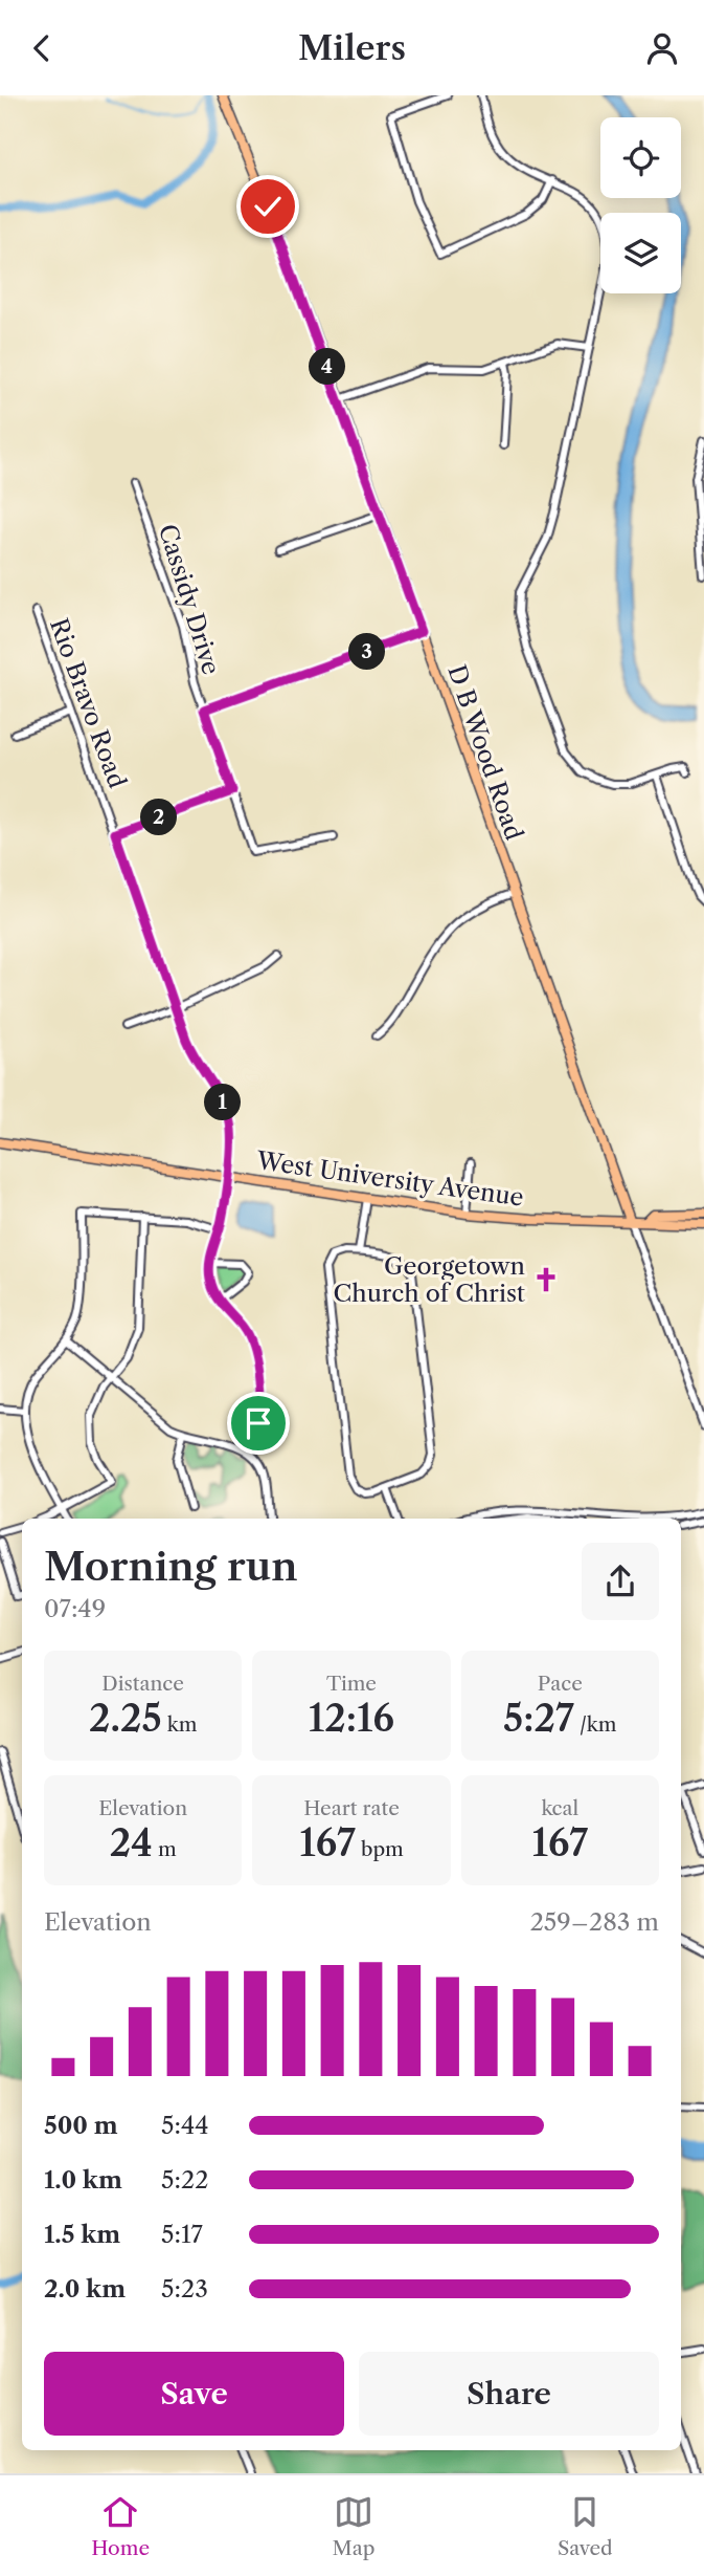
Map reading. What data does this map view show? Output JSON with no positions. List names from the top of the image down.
{
  "streets": {
    "main road": ["D B Wood Road", "West University Avenue"],
    "street": ["Cassidy Drive", "Rio Bravo Road"]
  },
  "crossings": [
    ["Rio Bravo Road", "West University Avenue"],
    ["D B Wood Road", "West University Avenue"]
  ],
  "places": {
    "church": ["Georgetown Church of Christ"]
  },
  "page": {
    "header": "Milers",
    "pins": [
      "4",
      "3",
      "2",
      "1"
    ],
    "heading": ["Morning run", "07:49"],
    "stats": [
      ["Distance", "2.25 km"],
      ["Time", "12:16"],
      ["Pace", "5:27 /km"],
      ["Elevation", "24 m"],
      ["Heart rate", "167 bpm"],
      ["kcal", "167"]
    ],
    "chart": ["Elevation", "259–283 m"],
    "list": [
      {
        "name": "500 m",
        "note": "5:44"
      },
      {
        "name": "1.0 km",
        "note": "5:22"
      },
      {
        "name": "1.5 km",
        "note": "5:17"
      },
      {
        "name": "2.0 km",
        "note": "5:23"
      }
    ],
    "buttons": ["Save", "Share"],
    "tabs": ["Home", "Map", "Saved"]
  }
}
